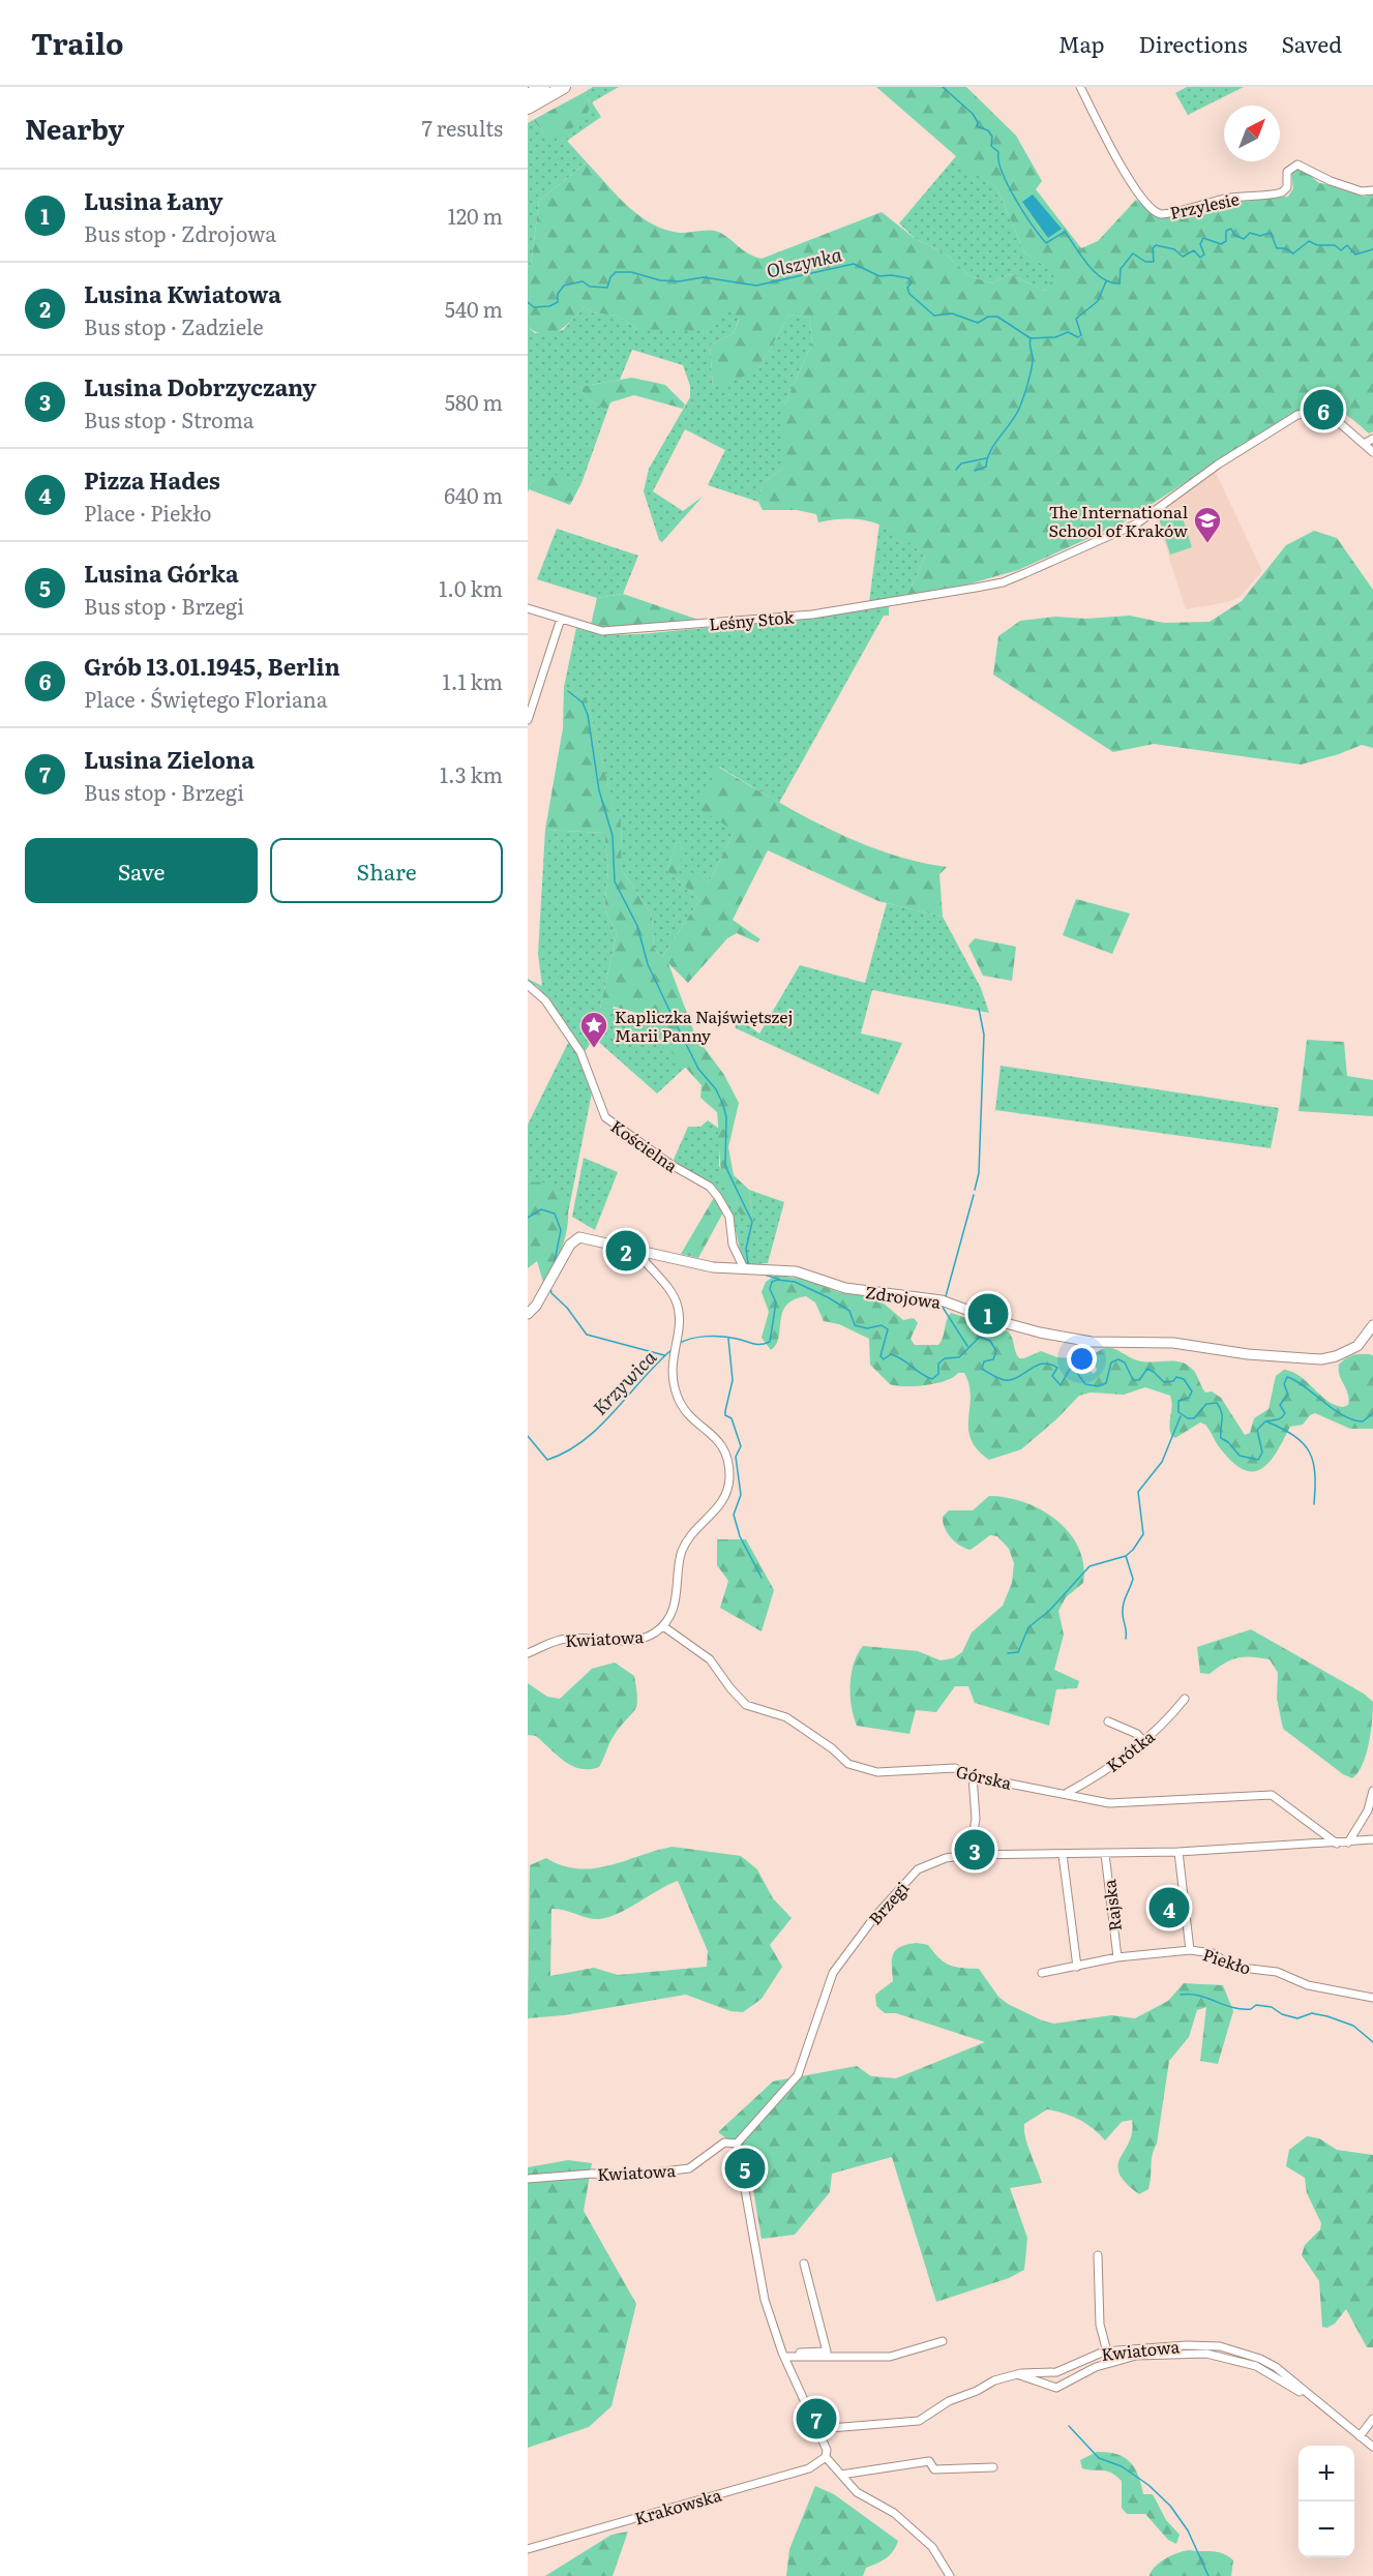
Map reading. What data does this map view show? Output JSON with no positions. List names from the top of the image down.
{
  "streets": {
    "street": [
      "Przylesie",
      "Leśny Stok",
      "Kościelna",
      "Zdrojowa",
      "Kwiatowa",
      "Krótka",
      "Górska",
      "Brzegi",
      "Rajska",
      "Piekło",
      "Krakowska"
    ]
  },
  "crossings": [
    ["Kościelna", "Zdrojowa"],
    ["Zdrojowa", "Kwiatowa"],
    ["Kwiatowa", "Górska"],
    ["Kwiatowa", "Brzegi"],
    ["Krótka", "Górska"],
    ["Górska", "Brzegi"],
    ["Brzegi", "Rajska"],
    ["Rajska", "Piekło"]
  ],
  "water": ["Olszynka", "Krzywica"],
  "places": {
    "school or university": ["The International School of Kraków"],
    "place": ["Kapliczka Najświętszej Marii Panny"]
  },
  "north": "top right",
  "page": {
    "header": "Trailo",
    "nav": ["Map", "Directions", "Saved"],
    "heading": ["Nearby", "7 results"],
    "list": [
      {
        "mark": "1",
        "name": "Lusina Łany",
        "note": "Bus stop · Zdrojowa",
        "value": "120 m"
      },
      {
        "mark": "2",
        "name": "Lusina Kwiatowa",
        "note": "Bus stop · Zadziele",
        "value": "540 m"
      },
      {
        "mark": "3",
        "name": "Lusina Dobrzyczany",
        "note": "Bus stop · Stroma",
        "value": "580 m"
      },
      {
        "mark": "4",
        "name": "Pizza Hades",
        "note": "Place · Piekło",
        "value": "640 m"
      },
      {
        "mark": "5",
        "name": "Lusina Górka",
        "note": "Bus stop · Brzegi",
        "value": "1.0 km"
      },
      {
        "mark": "6",
        "name": "Grób 13.01.1945, Berlin",
        "note": "Place · Świętego Floriana",
        "value": "1.1 km"
      },
      {
        "mark": "7",
        "name": "Lusina Zielona",
        "note": "Bus stop · Brzegi",
        "value": "1.3 km"
      }
    ],
    "pins": [
      "6",
      "2",
      "1",
      "3",
      "4",
      "5",
      "7"
    ],
    "buttons": ["Save", "Share"],
    "map_buttons": ["+", "−"]
  }
}
